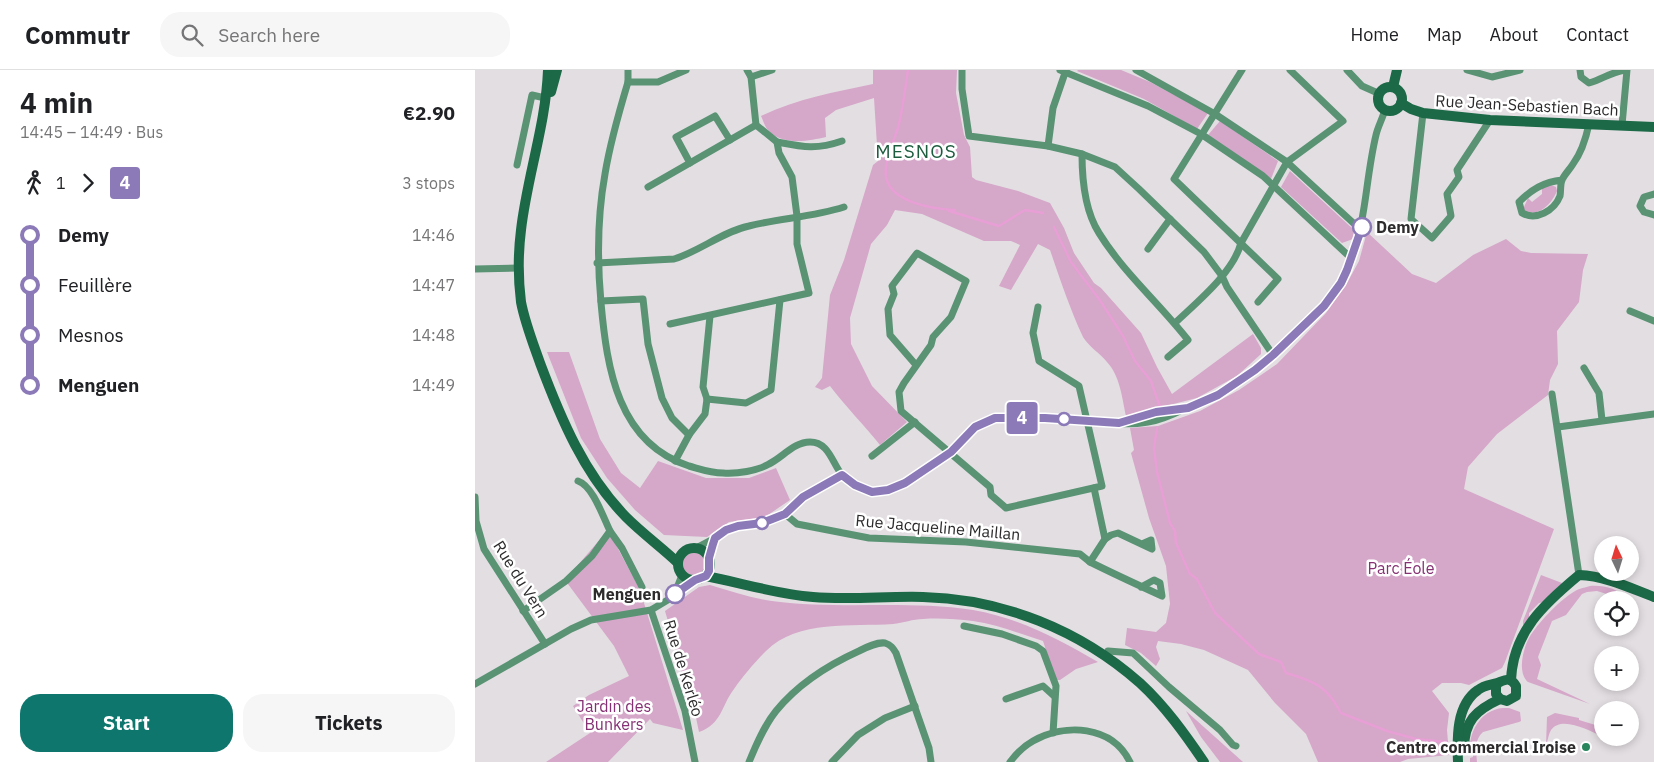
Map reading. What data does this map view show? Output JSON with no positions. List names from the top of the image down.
{
  "streets": {
    "street": [
      "Rue Jean-Sebastien Bach",
      "Rue Jacqueline Maillan",
      "Rue du Vern",
      "Rue de Kerléo"
    ]
  },
  "districts": ["MESNOS"],
  "parks": ["Parc Éole", "Jardin des Bunkers"],
  "places": ["Demy", "Menguen", "Centre commercial Iroise"],
  "lines": ["bus line 4"],
  "north": "top",
  "page": {
    "header": "Commutr",
    "search": "Search here",
    "nav": [
      "Home",
      "Map",
      "About",
      "Contact"
    ],
    "heading": ["4 min", "14:45 – 14:49 · Bus", "€2.90"],
    "on_map": "4",
    "legs": ["1", "4", "3 stops"],
    "list": [
      {
        "name": "Demy",
        "value": "14:46"
      },
      {
        "name": "Feuillère",
        "value": "14:47"
      },
      {
        "name": "Mesnos",
        "value": "14:48"
      },
      {
        "name": "Menguen",
        "value": "14:49"
      }
    ],
    "map_buttons": ["+", "−"],
    "buttons": ["Start", "Tickets"]
  }
}
